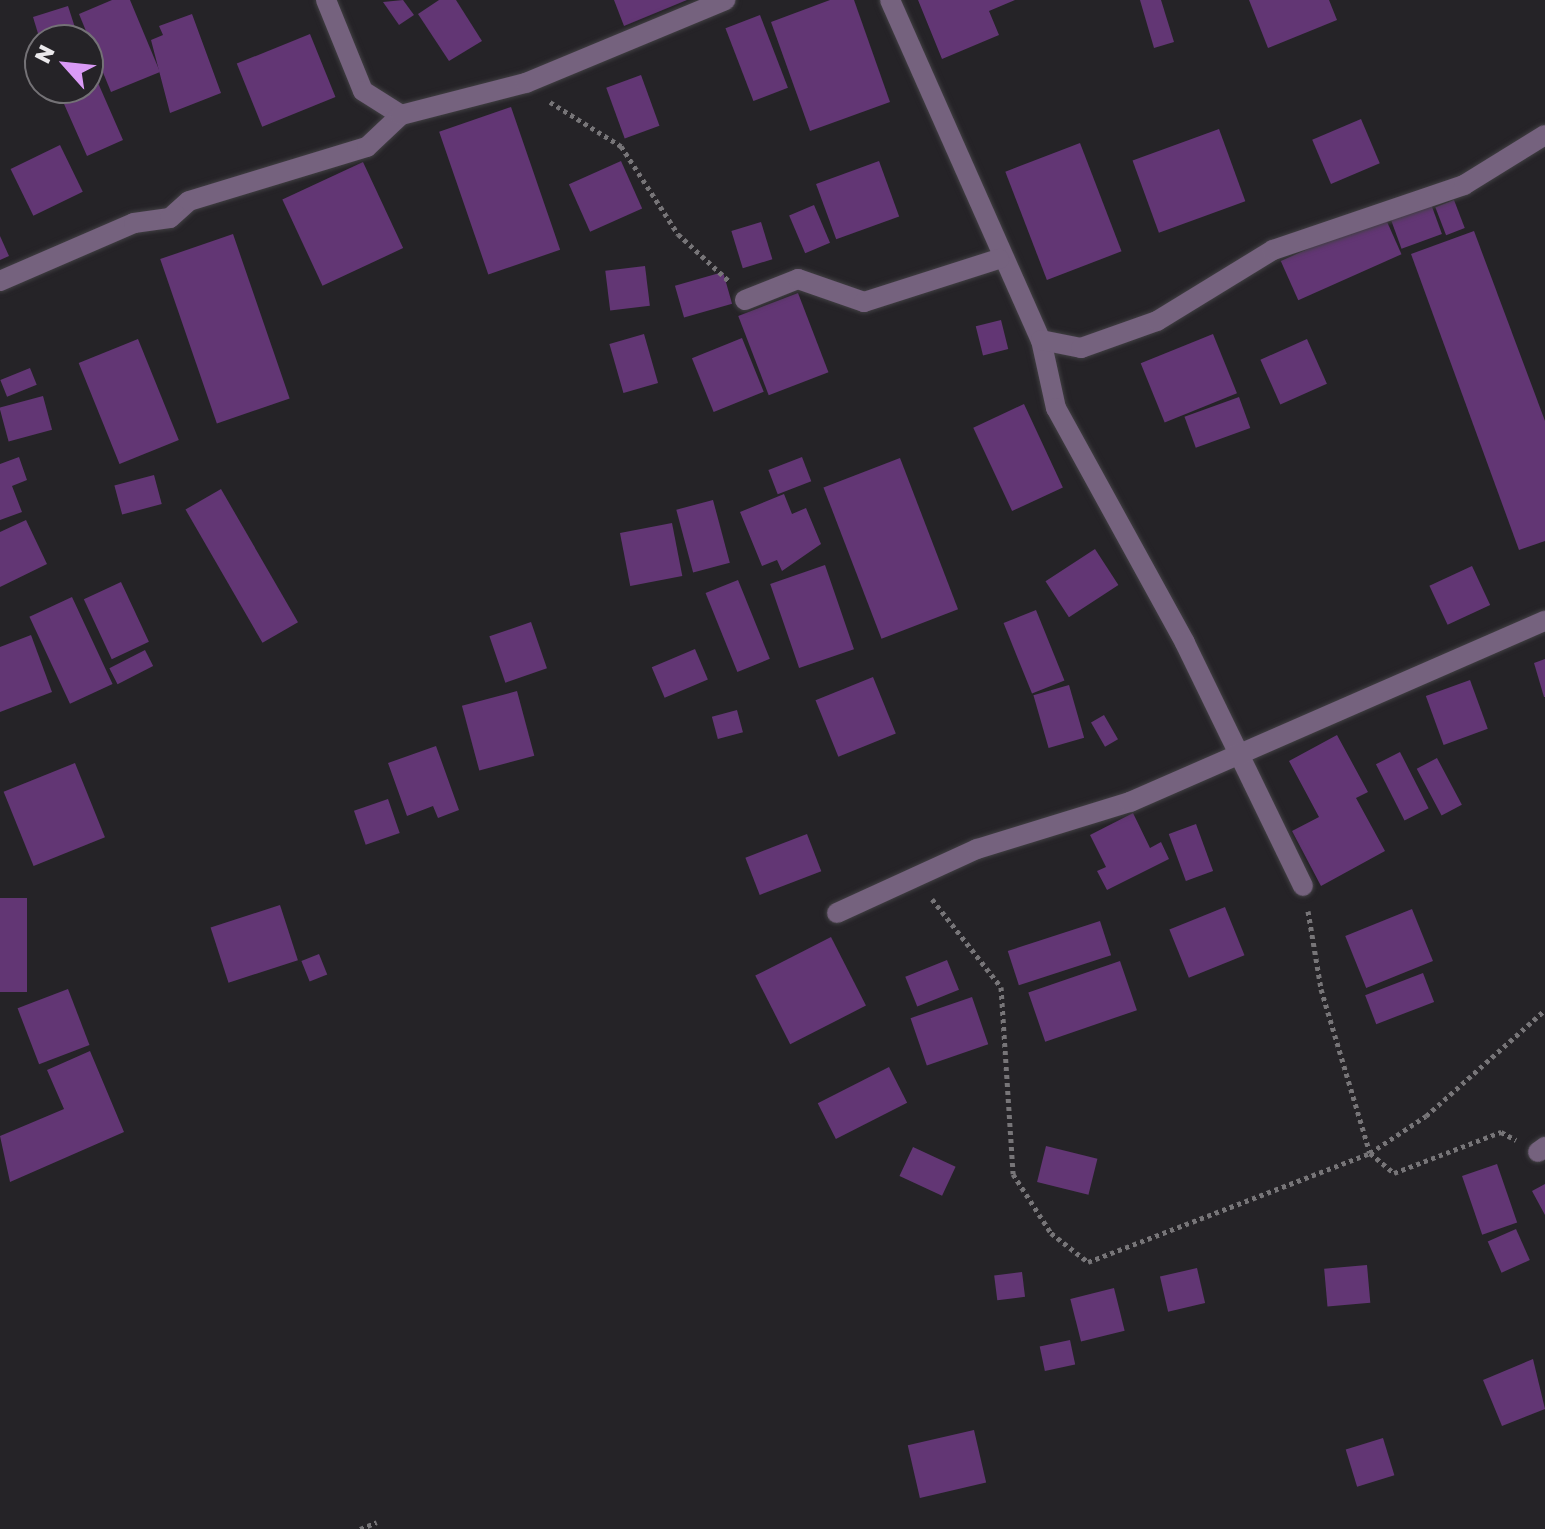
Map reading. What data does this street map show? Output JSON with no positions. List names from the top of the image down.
{
  "north": "top left"
}
